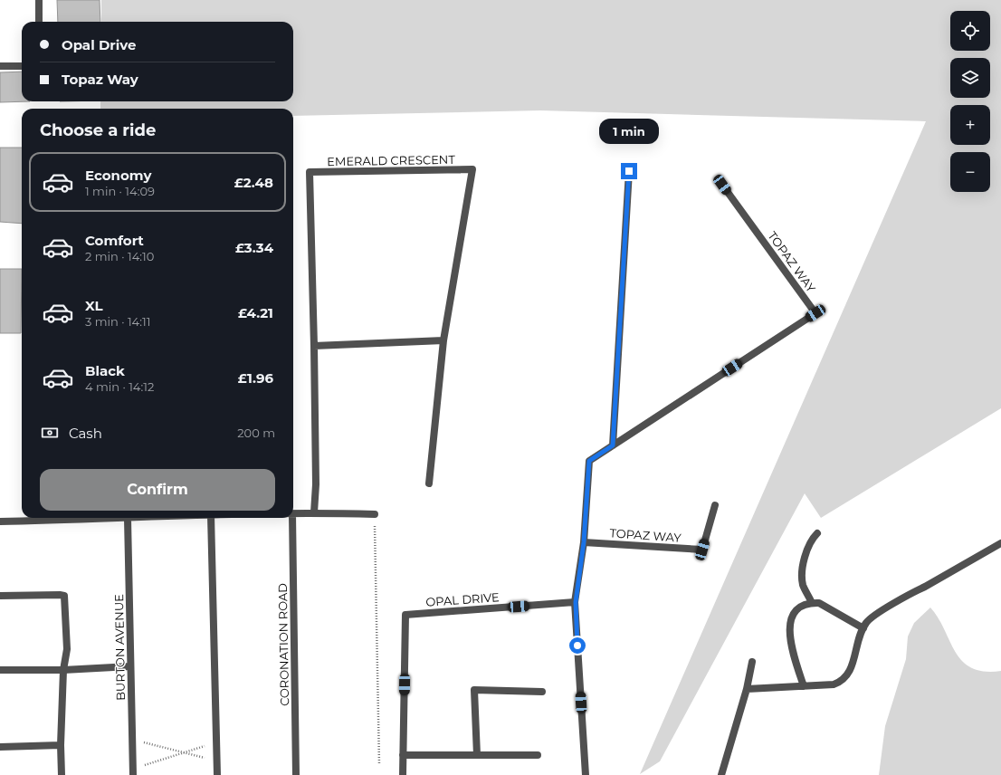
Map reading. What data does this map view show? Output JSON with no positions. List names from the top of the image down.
{
  "streets": {
    "street": [
      "EMERALD CRESCENT",
      "TOPAZ WAY",
      "OPAL DRIVE",
      "CORONATION ROAD",
      "BURTON AVENUE"
    ]
  },
  "crossings": [
    ["TOPAZ WAY", "OPAL DRIVE"]
  ],
  "page": {
    "map_buttons": ["+", "−"],
    "banner": ["Opal Drive", "Topaz Way"],
    "heading": "Choose a ride",
    "bubble": "1 min",
    "list": [
      {
        "name": "Economy",
        "note": "1 min · 14:09",
        "value": "£2.48"
      },
      {
        "name": "Comfort",
        "note": "2 min · 14:10",
        "value": "£3.34"
      },
      {
        "name": "XL",
        "note": "3 min · 14:11",
        "value": "£4.21"
      },
      {
        "name": "Black",
        "note": "4 min · 14:12",
        "value": "£1.96"
      }
    ],
    "pay": ["Cash", "200 m"],
    "buttons": "Confirm"
  }
}
